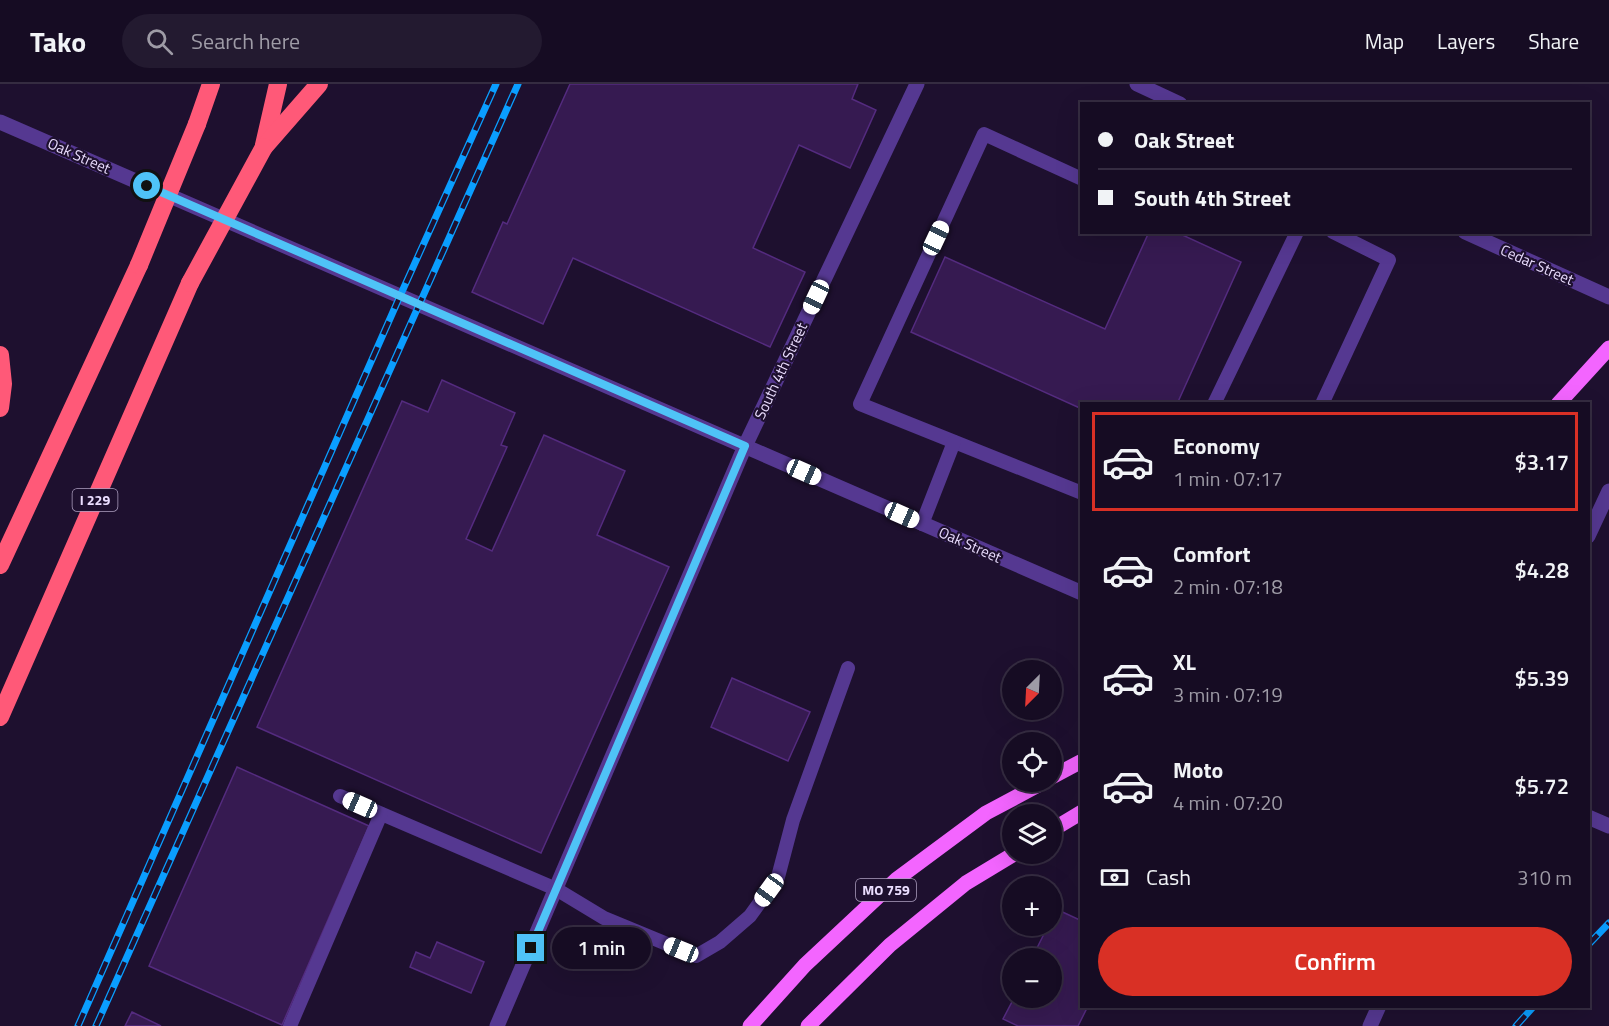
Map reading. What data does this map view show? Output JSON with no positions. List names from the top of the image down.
{
  "streets": {
    "highway": ["I 229"],
    "main road": ["MO 759"],
    "street": ["Oak Street", "Cedar Street", "South 4th Street"]
  },
  "crossings": [
    ["Oak Street", "South 4th Street"]
  ],
  "north": "bottom left",
  "page": {
    "header": "Tako",
    "search": "Search here",
    "nav": ["Map", "Layers", "Share"],
    "banner": ["Oak Street", "South 4th Street"],
    "list": [
      {
        "name": "Economy",
        "note": "1 min · 07:17",
        "value": "$3.17"
      },
      {
        "name": "Comfort",
        "note": "2 min · 07:18",
        "value": "$4.28"
      },
      {
        "name": "XL",
        "note": "3 min · 07:19",
        "value": "$5.39"
      },
      {
        "name": "Moto",
        "note": "4 min · 07:20",
        "value": "$5.72"
      }
    ],
    "map_buttons": ["+", "−"],
    "pay": ["Cash", "310 m"],
    "buttons": "Confirm",
    "bubble": "1 min"
  }
}
